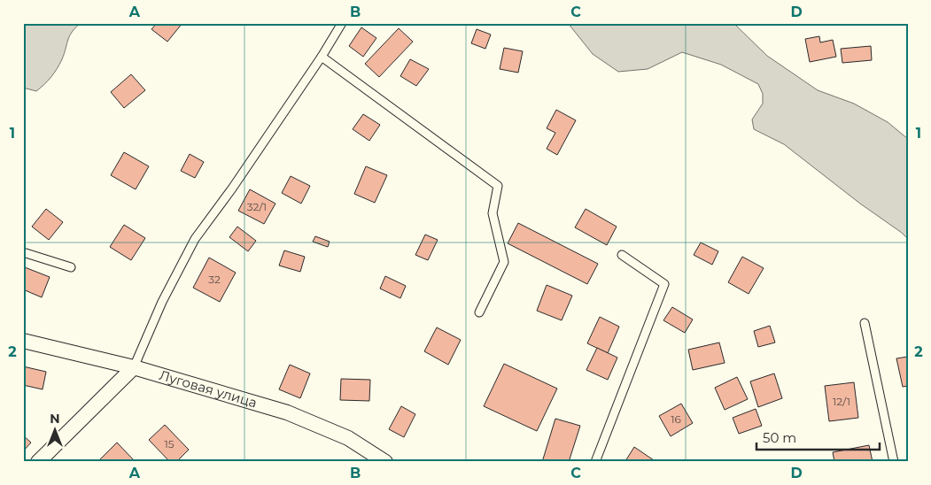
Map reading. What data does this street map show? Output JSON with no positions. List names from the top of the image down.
{
  "streets": {
    "street": ["Луговая улица"]
  },
  "house_numbers": [
    "32/1",
    "32",
    "12/1",
    "16",
    "15"
  ],
  "scale_bar": "50 m",
  "north": "top",
  "grid": {
    "columns": [
      "A",
      "B",
      "C",
      "D"
    ],
    "rows": ["1", "2"]
  }
}
